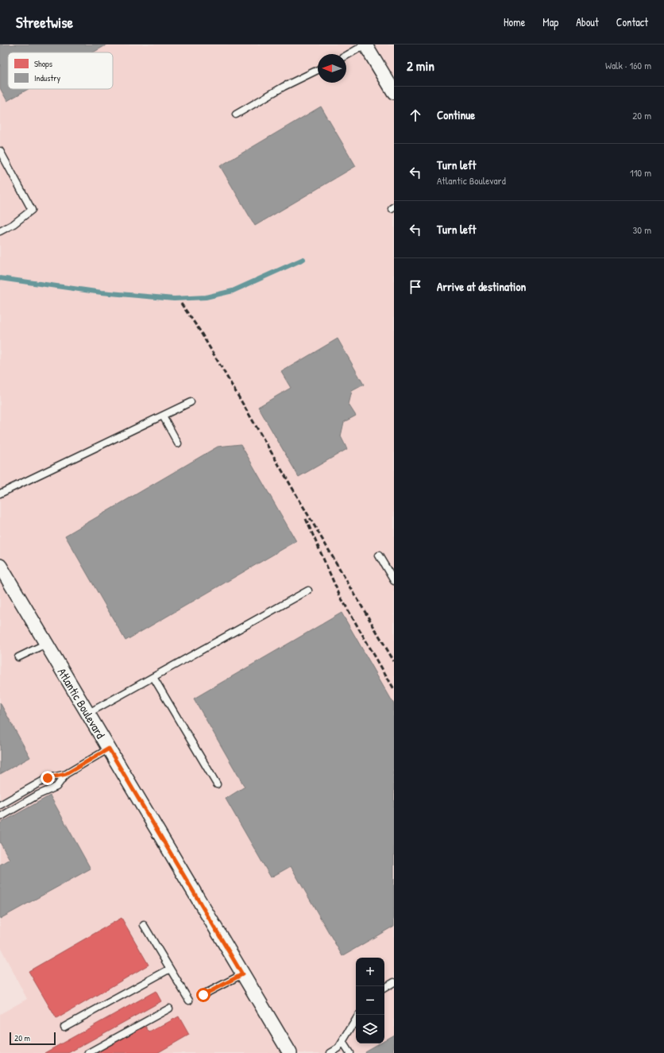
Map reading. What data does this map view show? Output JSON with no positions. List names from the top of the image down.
{
  "streets": {
    "street": ["Atlantic Boulevard"]
  },
  "legend": ["Shops", "Industry"],
  "scale_bar": "20 m",
  "north": "left",
  "page": {
    "header": "Streetwise",
    "nav": [
      "Home",
      "Map",
      "About",
      "Contact"
    ],
    "heading": ["2 min", "Walk · 160 m"],
    "list": [
      ["Continue", "20 m"],
      ["Turn left", "Atlantic Boulevard", "110 m"],
      ["Turn left", "30 m"],
      "Arrive at destination"
    ],
    "map_buttons": ["+", "−"],
    "scale": "20 m"
  }
}
